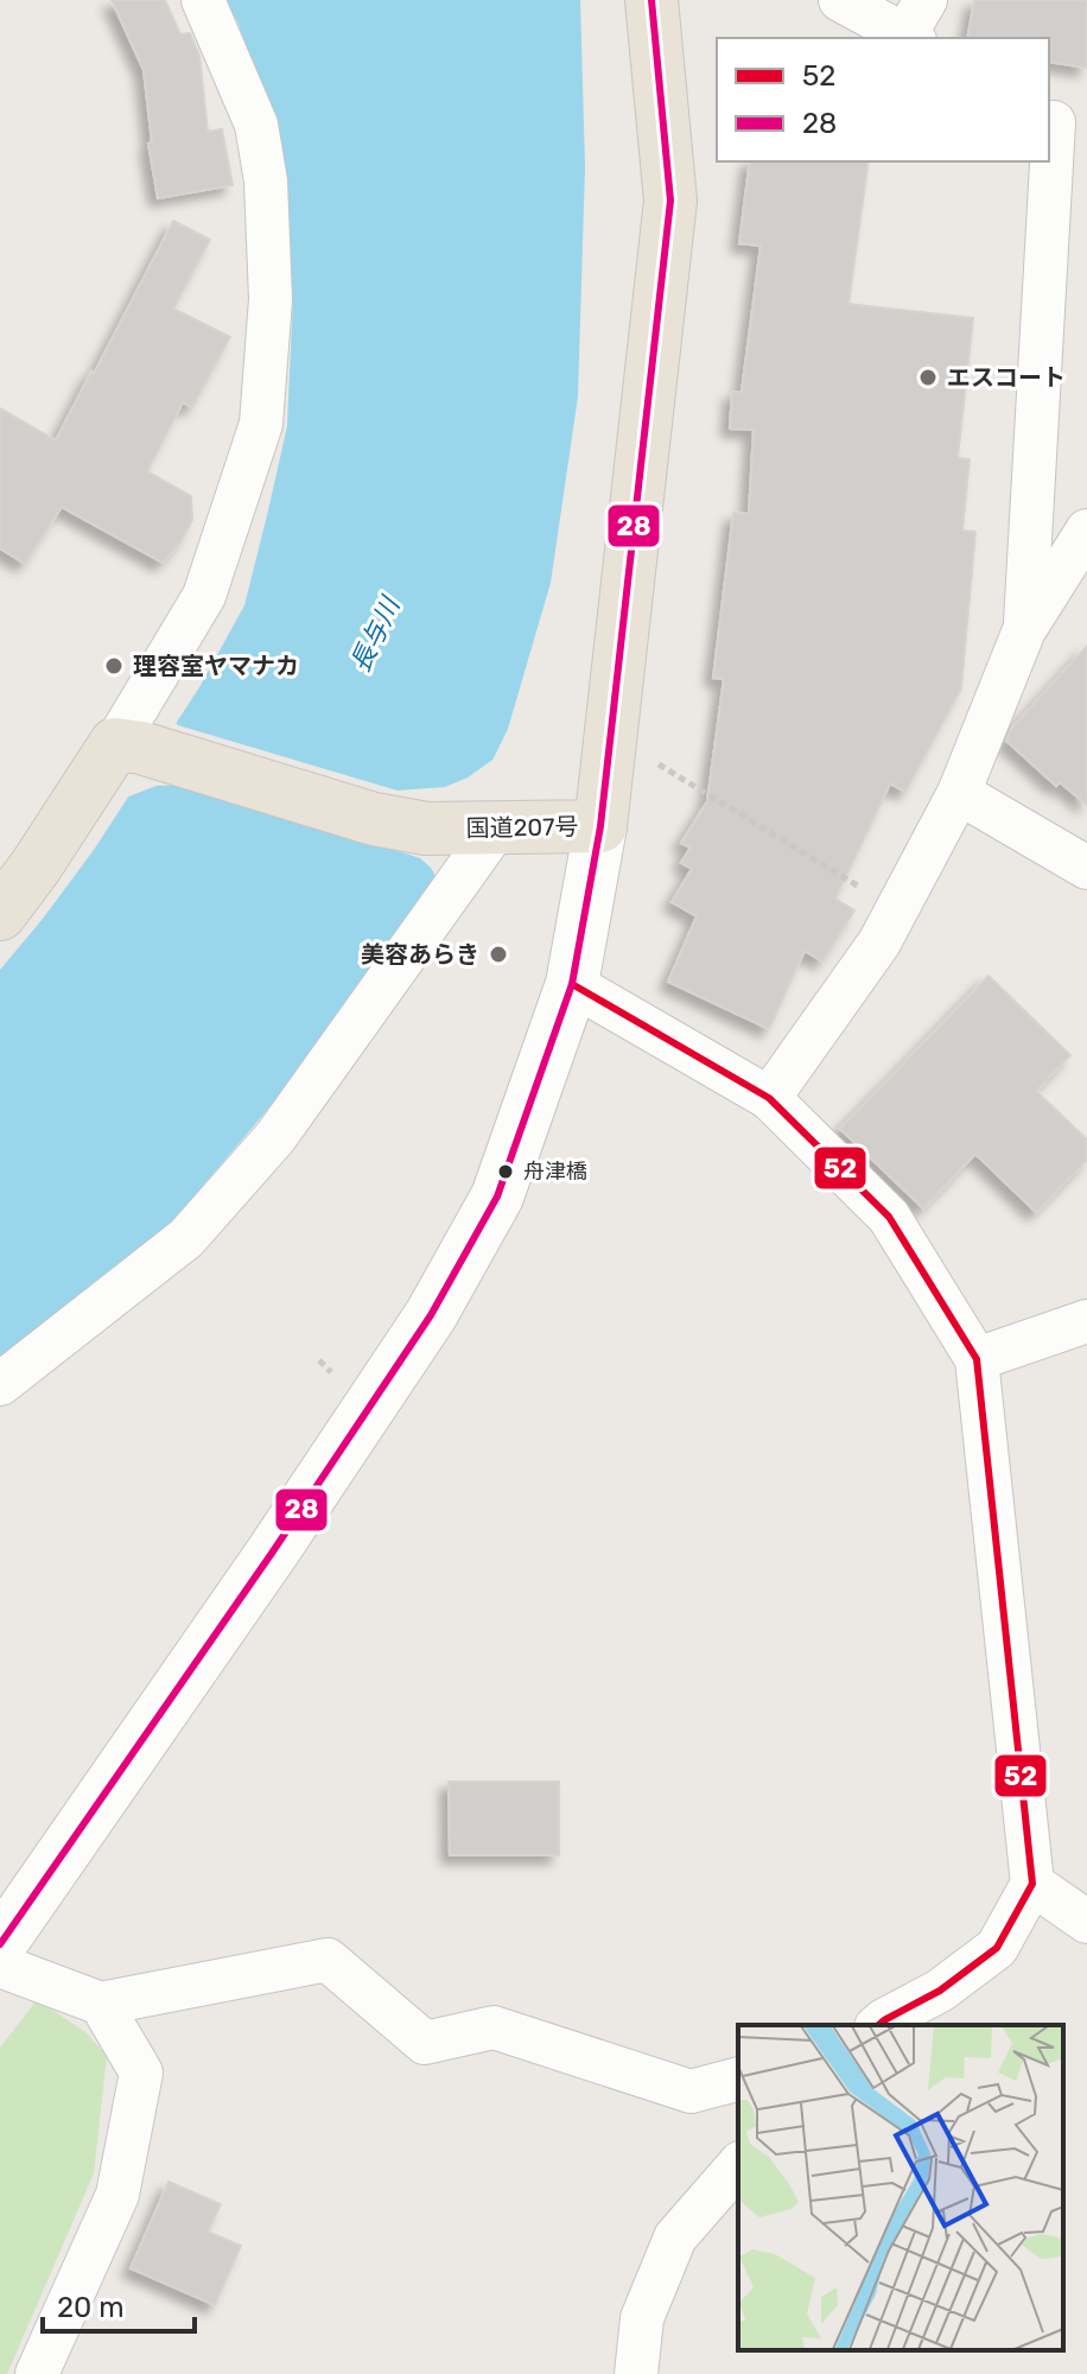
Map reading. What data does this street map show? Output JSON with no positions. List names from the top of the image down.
{
  "streets": {
    "highway": ["国道207号"]
  },
  "water": ["長与川"],
  "places": [
    "エスコート",
    "理容室ヤマナカ",
    "美容あらき",
    "舟津橋"
  ],
  "lines": ["transit line 28", "transit line 52"],
  "legend": ["52", "28"],
  "scale_bar": "20 m"
}
